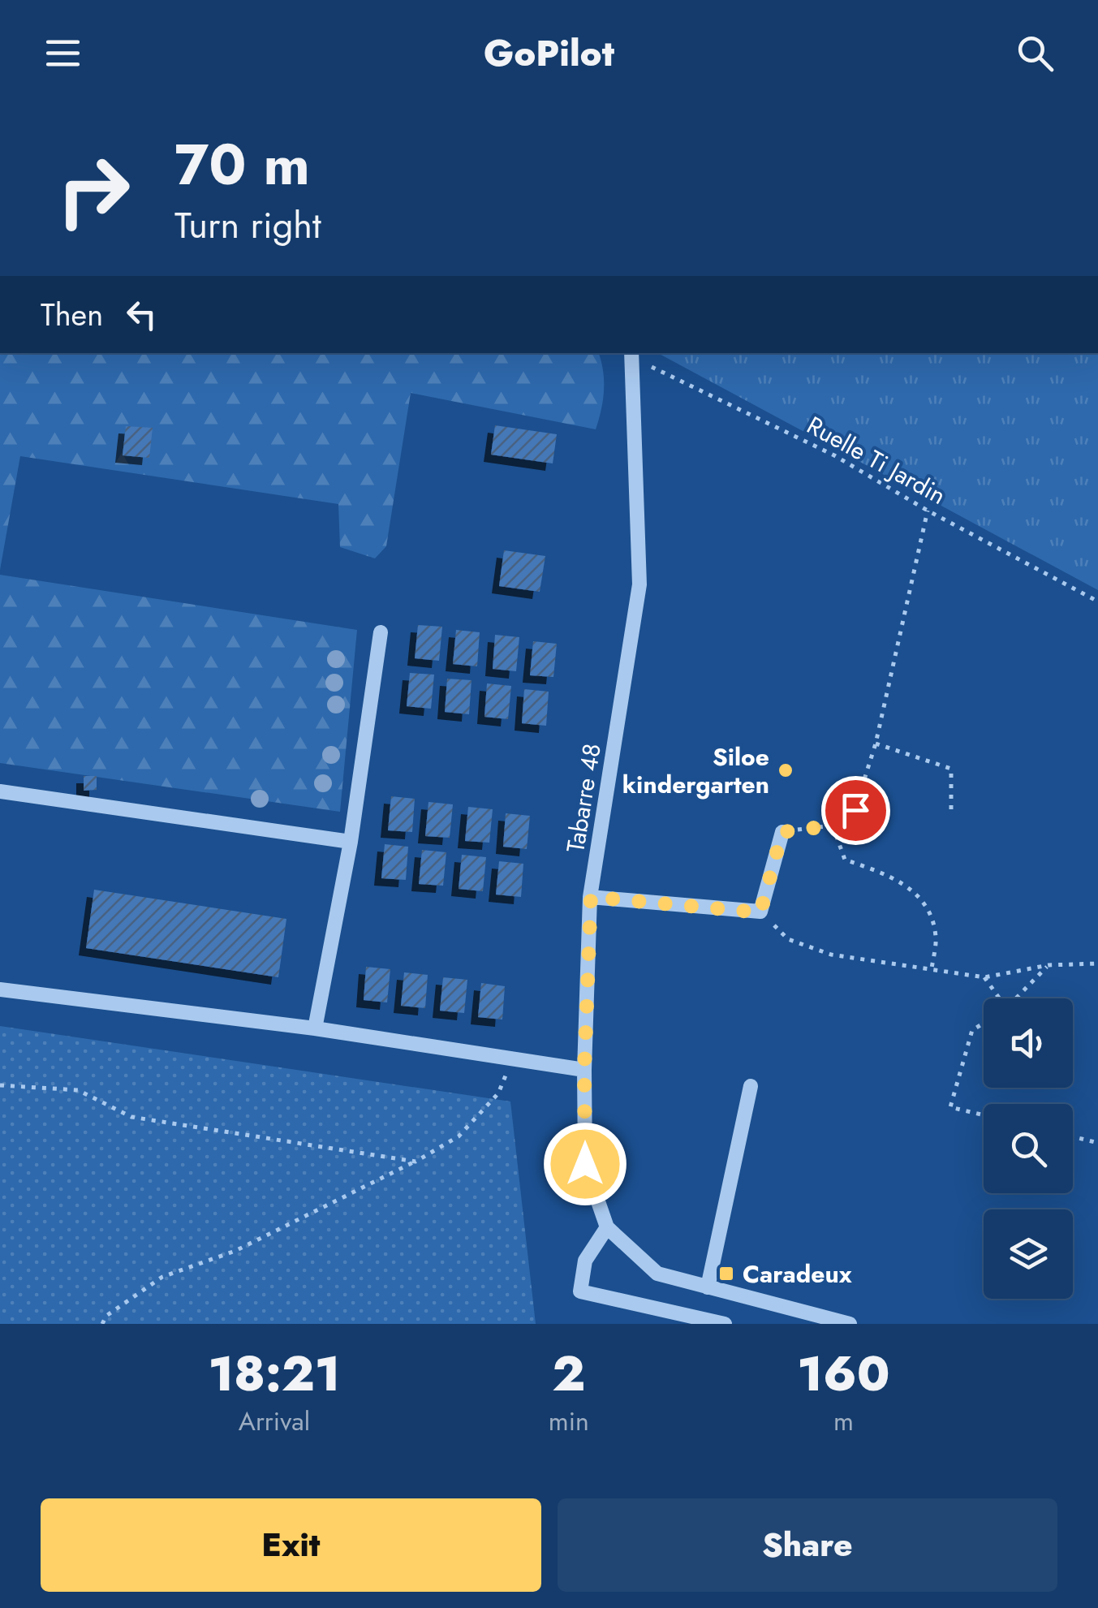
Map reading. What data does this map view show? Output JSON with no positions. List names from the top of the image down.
{
  "streets": {
    "street": ["Tabarre 48"],
    "path": ["Ruelle Ti Jardin"]
  },
  "crossings": [
    ["Ruelle Ti Jardin", "Tabarre 48"]
  ],
  "places": {
    "other": ["Siloe kindergarten"],
    "transit": ["Caradeux"]
  },
  "page": {
    "header": "GoPilot",
    "turn": ["70 m", "Turn right"],
    "then": "Then",
    "eta": [
      "18:21",
      "Arrival",
      "2",
      "min",
      "160",
      "m"
    ],
    "buttons": ["Exit", "Share"]
  }
}
